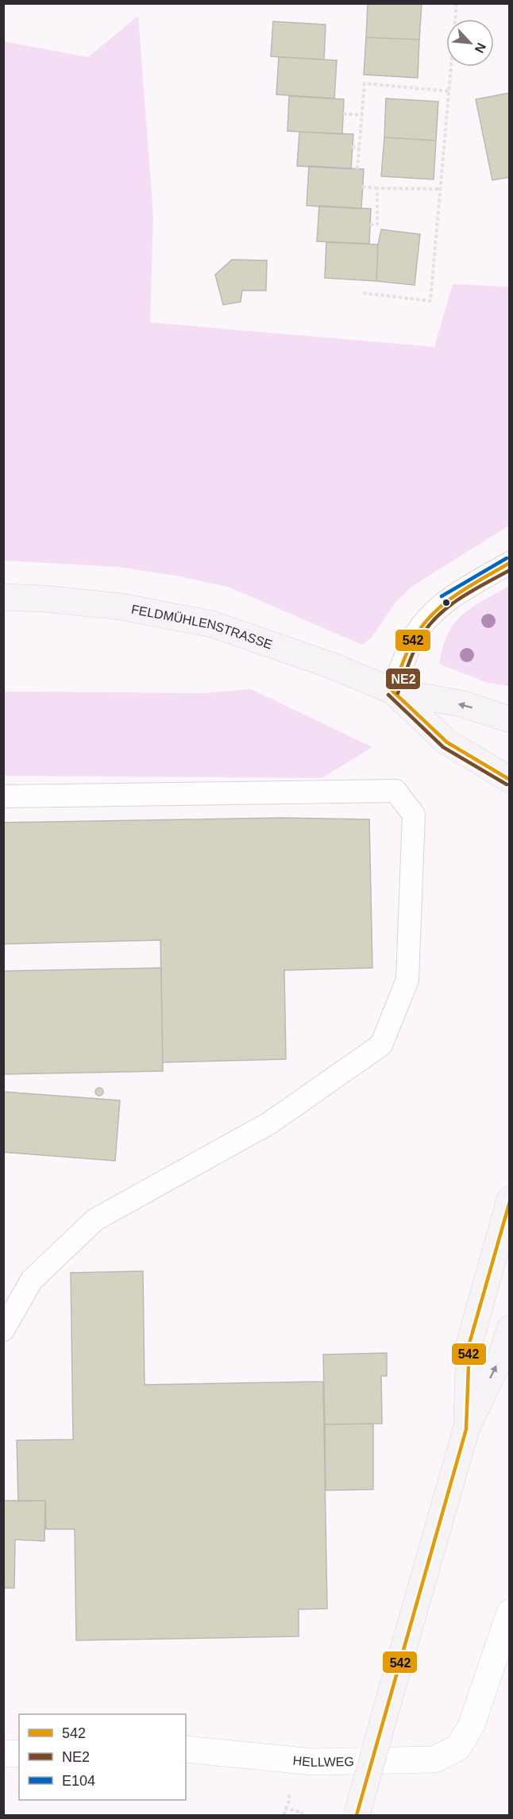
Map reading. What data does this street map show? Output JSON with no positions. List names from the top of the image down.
{
  "streets": {
    "main road": ["FELDMÜHLENSTRASSE"],
    "street": ["HELLWEG"]
  },
  "lines": ["transit line E104", "transit line 542", "transit line NE2"],
  "legend": ["542", "NE2", "E104"],
  "north": "bottom right"
}
